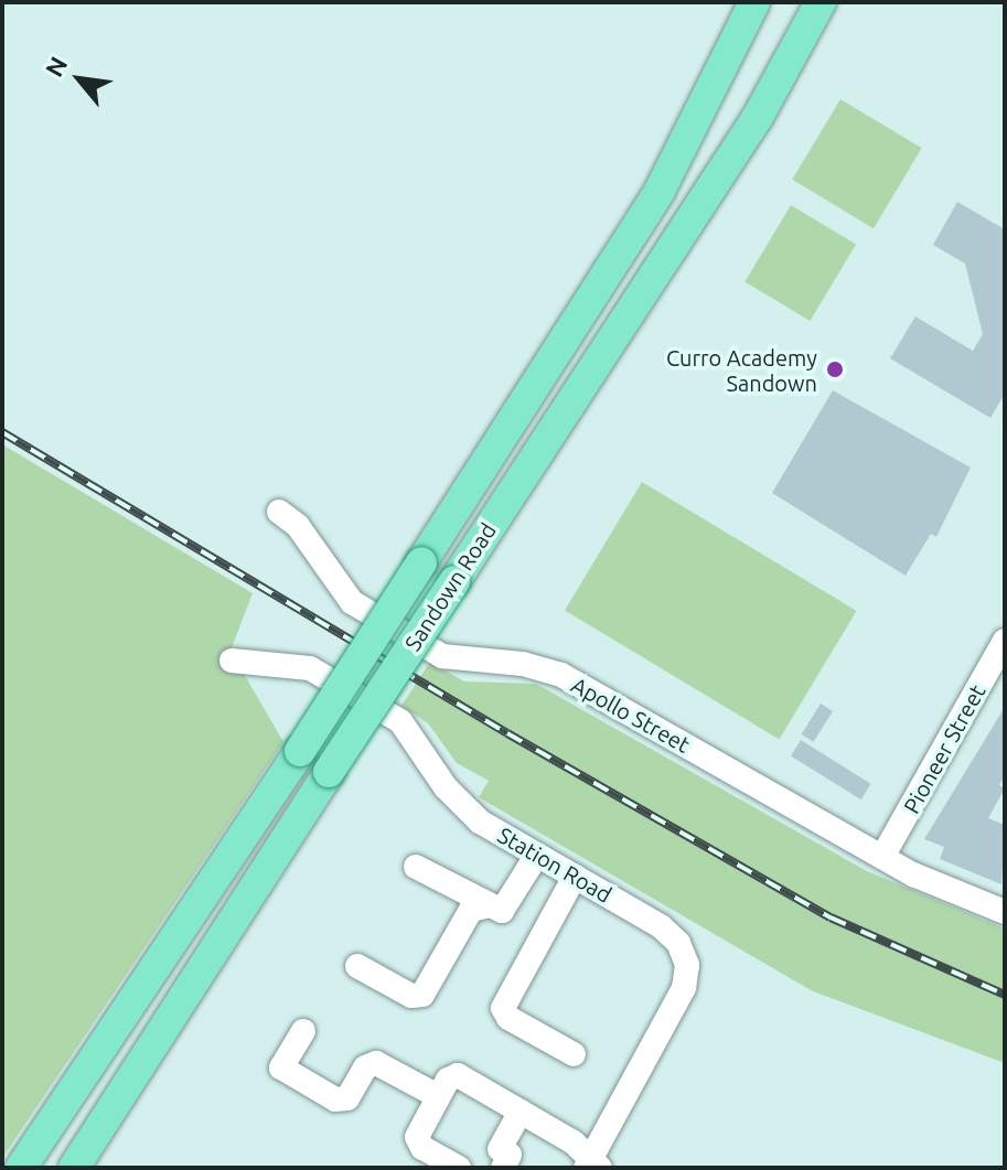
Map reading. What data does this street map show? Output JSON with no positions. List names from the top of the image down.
{
  "streets": {
    "main road": ["Sandown Road"],
    "street": ["Apollo Street", "Pioneer Street", "Station Road"]
  },
  "crossings": [
    ["Apollo Street", "Pioneer Street"]
  ],
  "places": ["Curro Academy Sandown"],
  "north": "top left"
}
